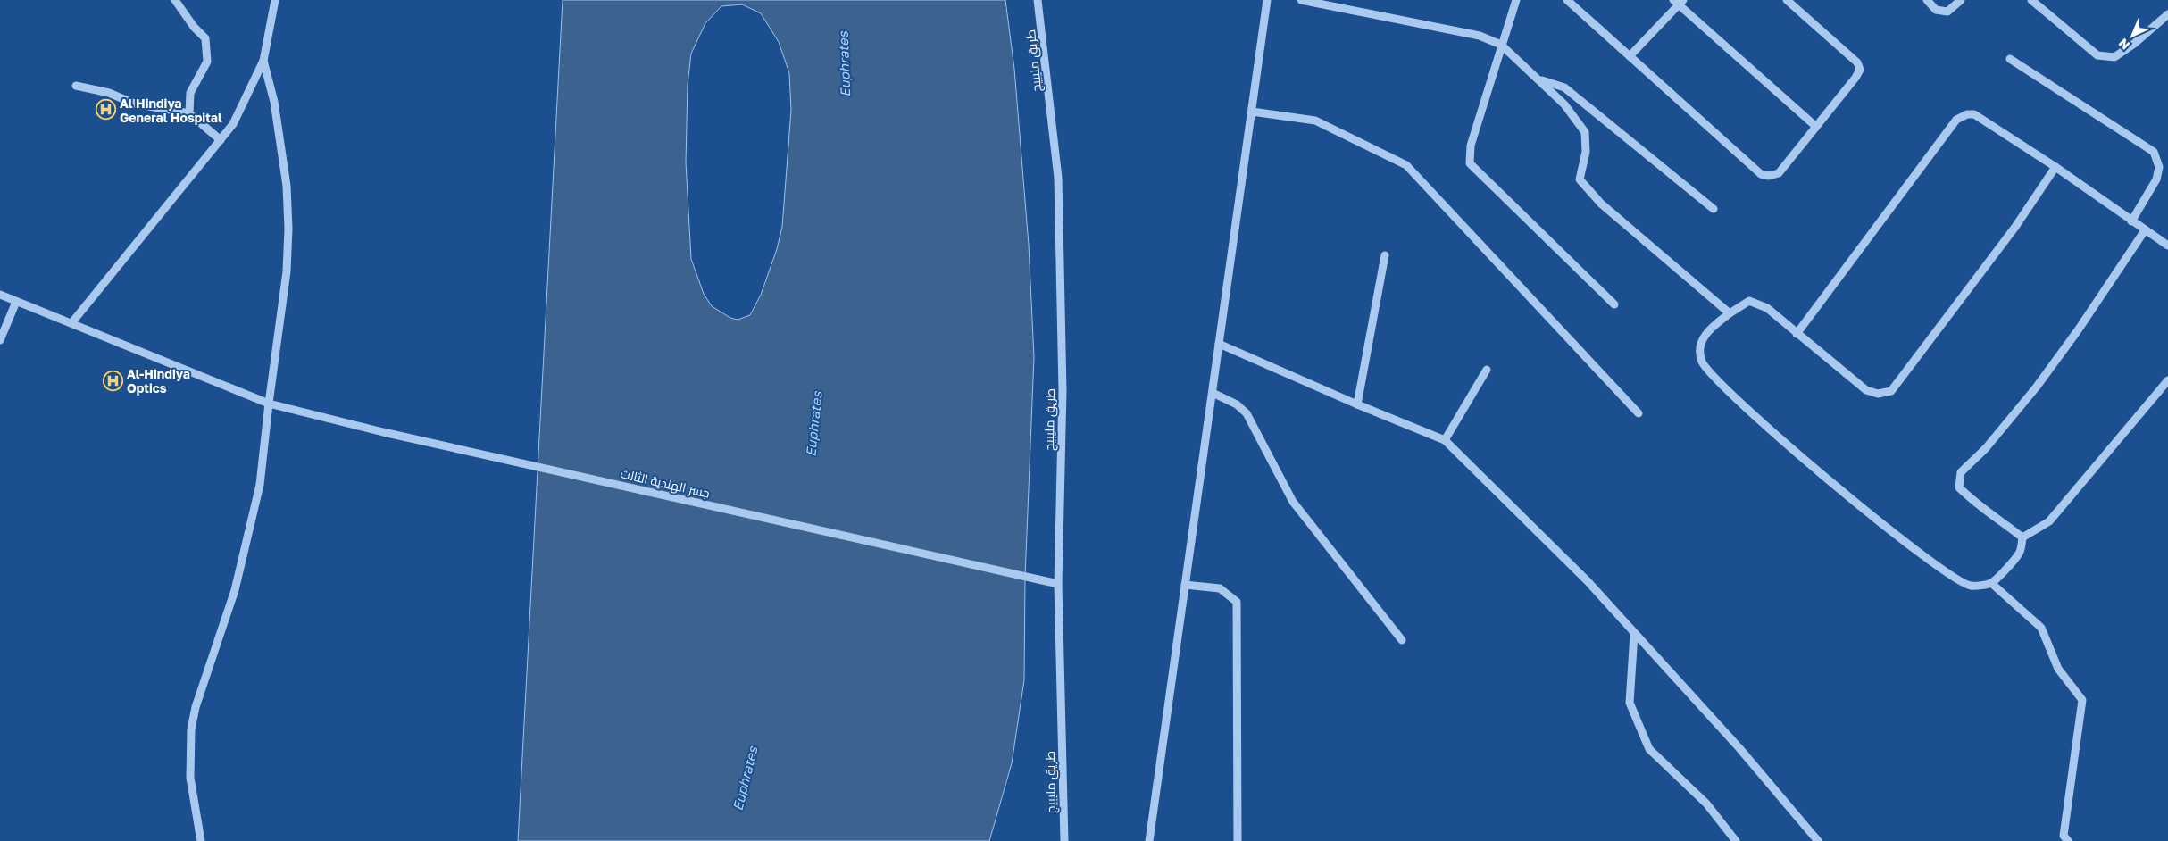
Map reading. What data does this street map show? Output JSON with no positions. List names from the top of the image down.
{
  "streets": {
    "street": ["طريق مليبيج", "جسر الهندية الثالث"]
  },
  "crossings": [
    ["طريق مليبيج", "جسر الهندية الثالث"]
  ],
  "water": ["Euphrates"],
  "places": {
    "hospital": ["Al Hindiya General Hospital", "Al-Hindiya Optics"]
  },
  "north": "bottom left"
}
